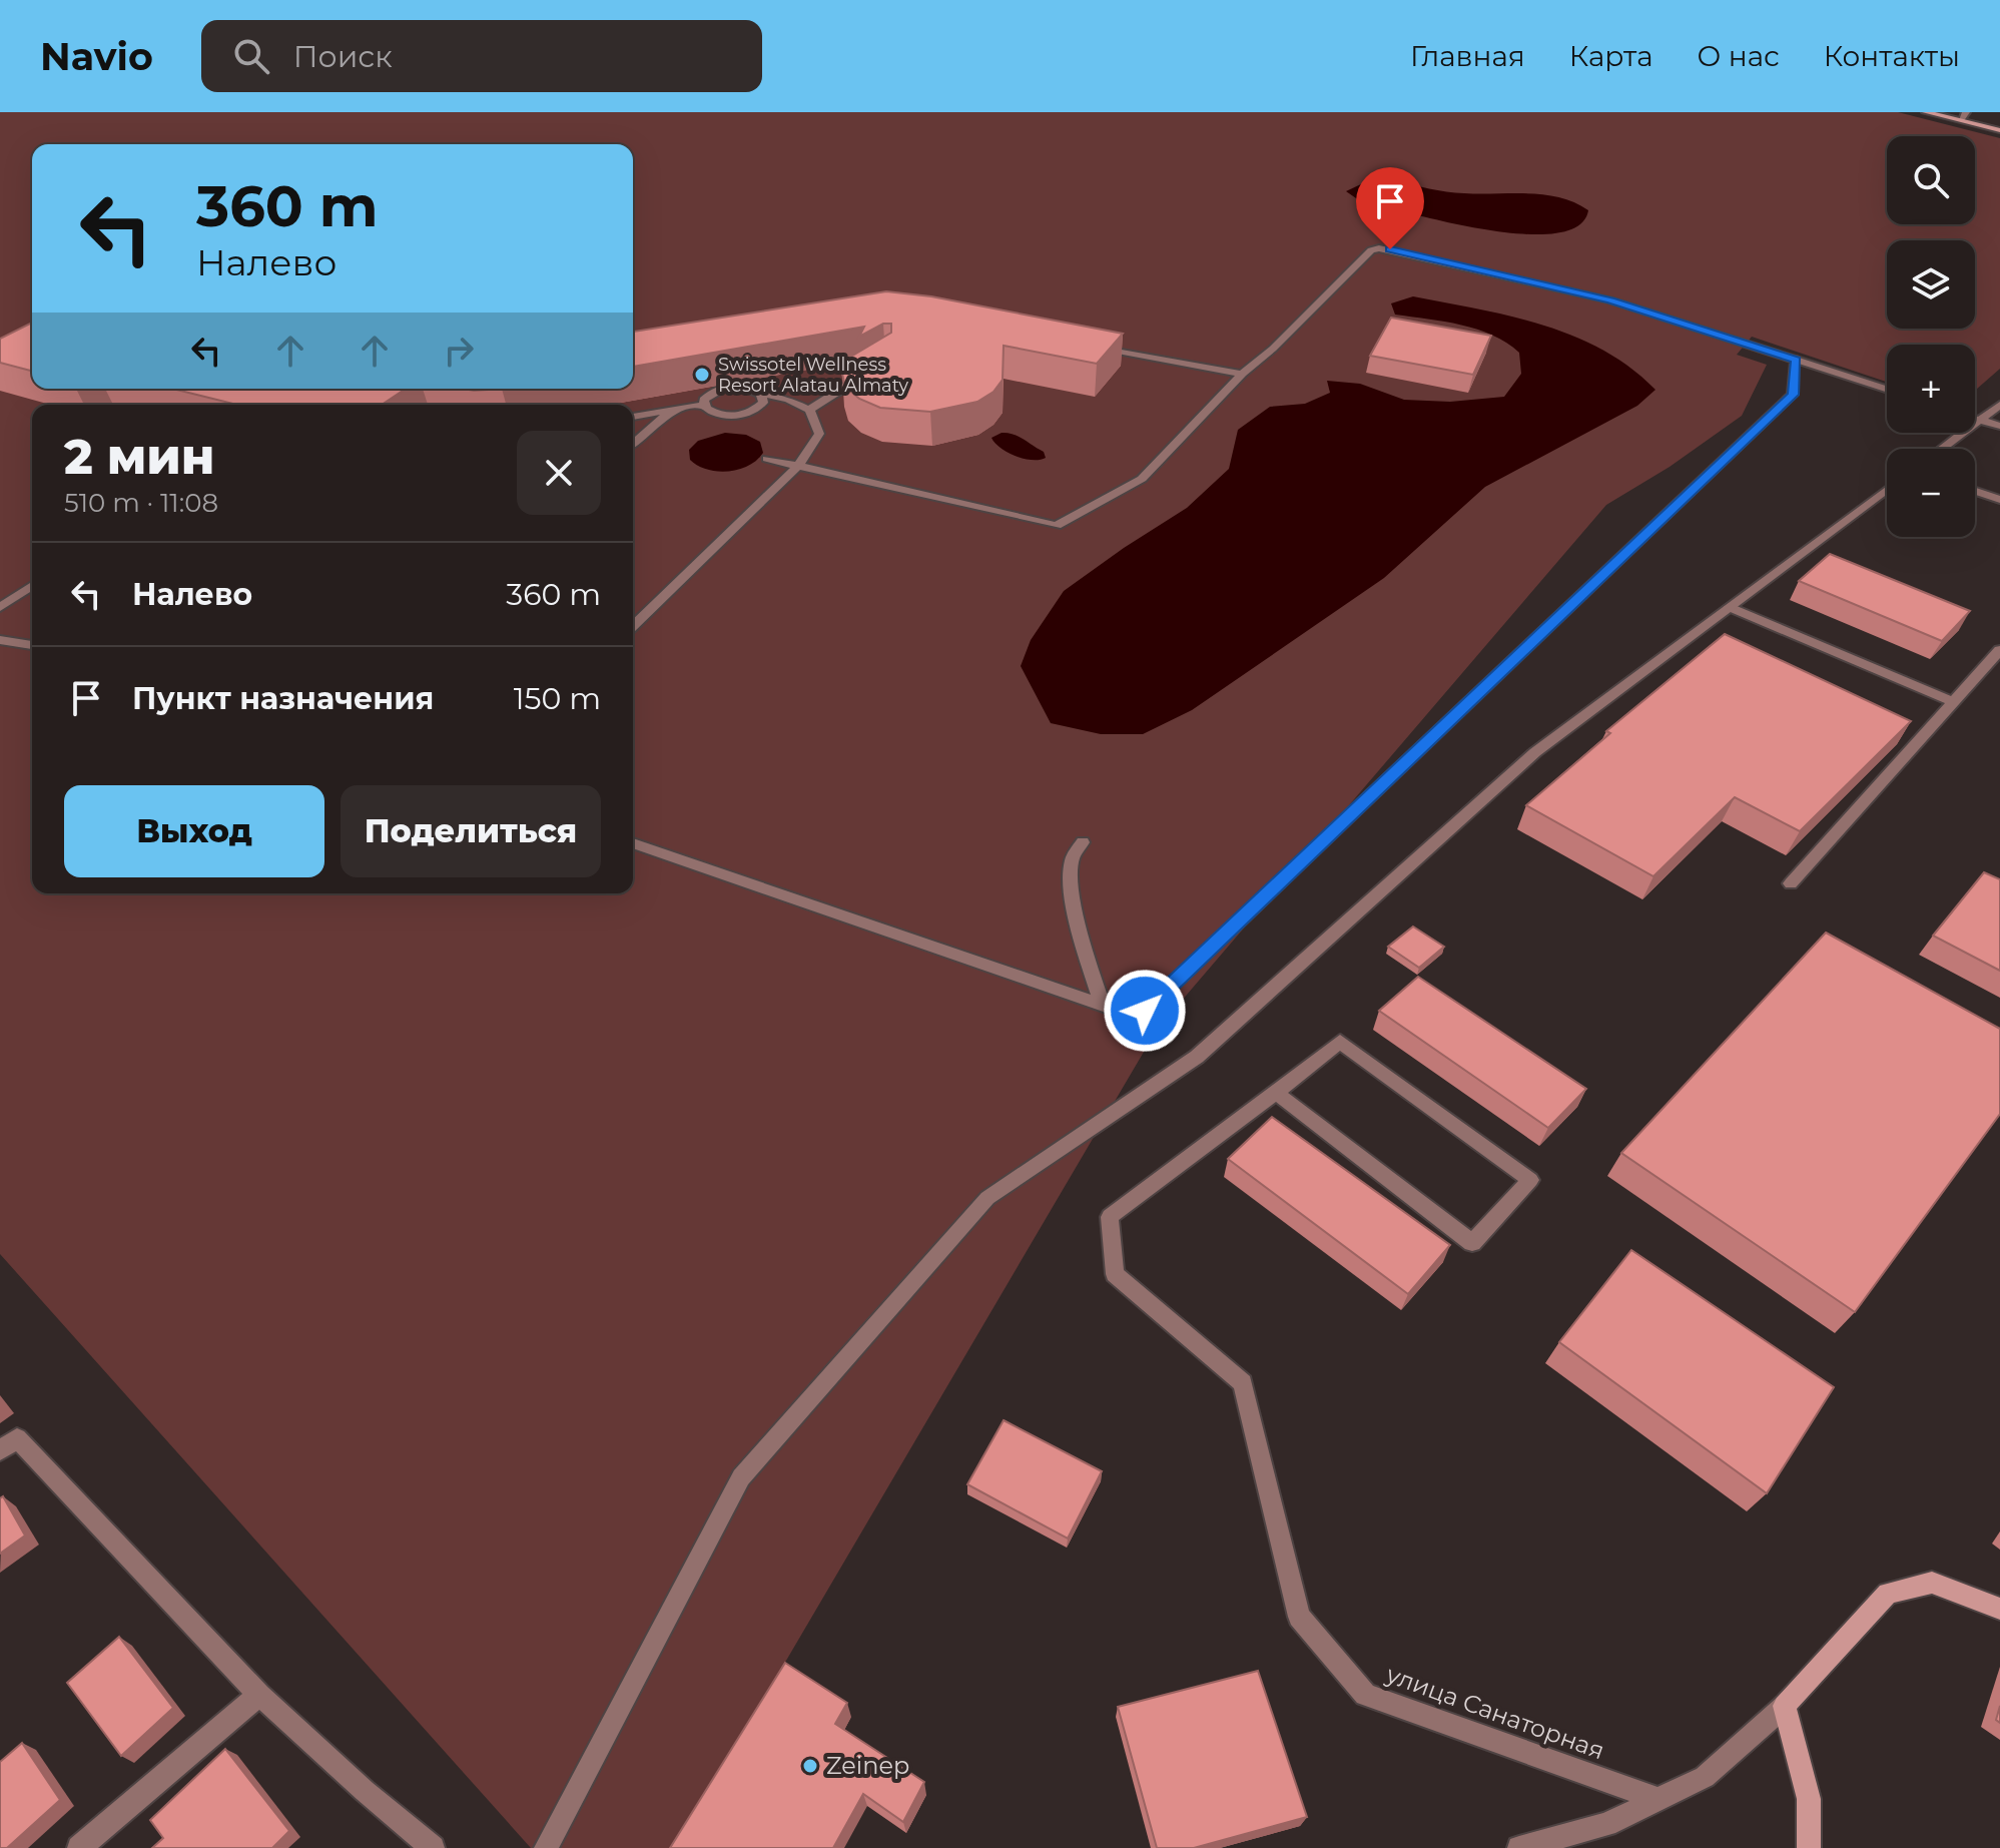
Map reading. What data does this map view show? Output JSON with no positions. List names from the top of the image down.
{
  "streets": {
    "street": ["улица Санаторная"]
  },
  "places": ["Swissotel Wellness Resort Alatau Almaty", "Zeinep"],
  "page": {
    "header": "Navio",
    "search": "Поиск",
    "nav": [
      "Главная",
      "Карта",
      "О нас",
      "Контакты"
    ],
    "map_buttons": ["+", "−"],
    "turn": ["360 m", "Налево"],
    "heading": ["2 мин", "510 m · 11:08"],
    "list": [
      {
        "name": "Налево",
        "value": "360 m"
      },
      {
        "name": "Пункт назначения",
        "value": "150 m"
      }
    ],
    "buttons": ["Выход", "Поделиться"]
  }
}
